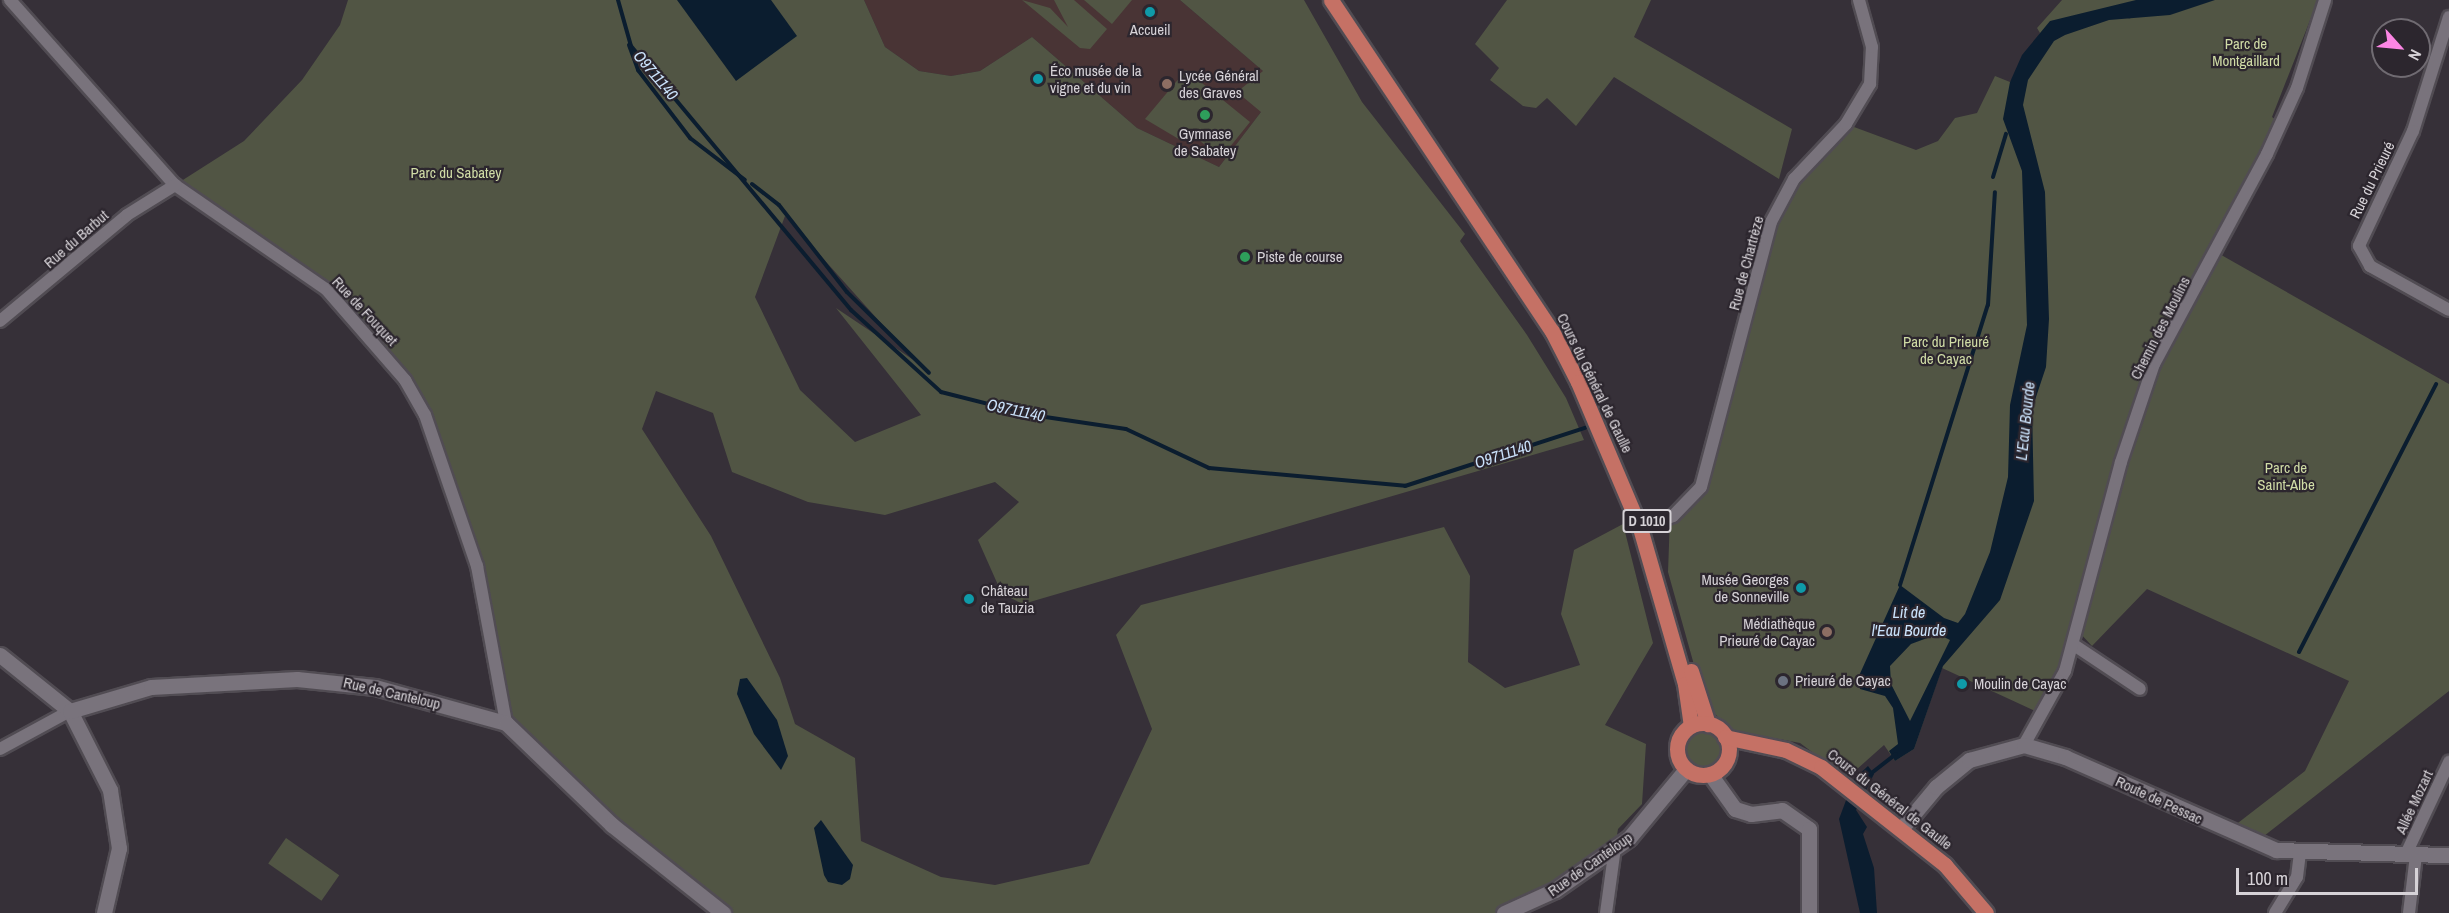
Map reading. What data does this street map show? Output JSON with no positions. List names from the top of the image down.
{
  "streets": {
    "main road": ["Cours du Général de Gaulle", "D 1010"],
    "street": [
      "Rue du Prieuré",
      "Rue du Barbut",
      "Rue de Chartrèze",
      "Rue de Fouquet",
      "Chemin des Moulins",
      "Rue de Canteloup",
      "Route de Pessac",
      "Allée Mozart"
    ]
  },
  "crossings": [
    ["Rue du Barbut", "Rue de Fouquet"],
    ["Rue de Chartrèze", "Cours du Général de Gaulle"],
    ["Rue de Chartrèze", "D 1010"],
    ["Rue de Fouquet", "Rue de Canteloup"],
    ["Chemin des Moulins", "Route de Pessac"],
    ["Cours du Général de Gaulle", "D 1010"],
    ["Cours du Général de Gaulle", "Rue de Canteloup"],
    ["Cours du Général de Gaulle", "Route de Pessac"],
    ["D 1010", "Rue de Canteloup"],
    ["Route de Pessac", "Allée Mozart"]
  ],
  "water": ["O9711140", "L'Eau Bourde", "Lit de l'Eau Bourde"],
  "parks": [
    "Parc de Montgaillard",
    "Parc du Sabatey",
    "Parc du Prieuré de Cayac",
    "Parc de Saint-Albe"
  ],
  "places": [
    "Accueil",
    "Éco musée de la vigne et du vin",
    "Lycée Général des Graves",
    "Gymnase de Sabatey",
    "Piste de course",
    "Musée Georges de Sonneville",
    "Château de Tauzia",
    "Médiathèque Prieuré de Cayac",
    "Prieuré de Cayac",
    "Moulin de Cayac"
  ],
  "scale_bar": "100 m",
  "north": "bottom right"
}
